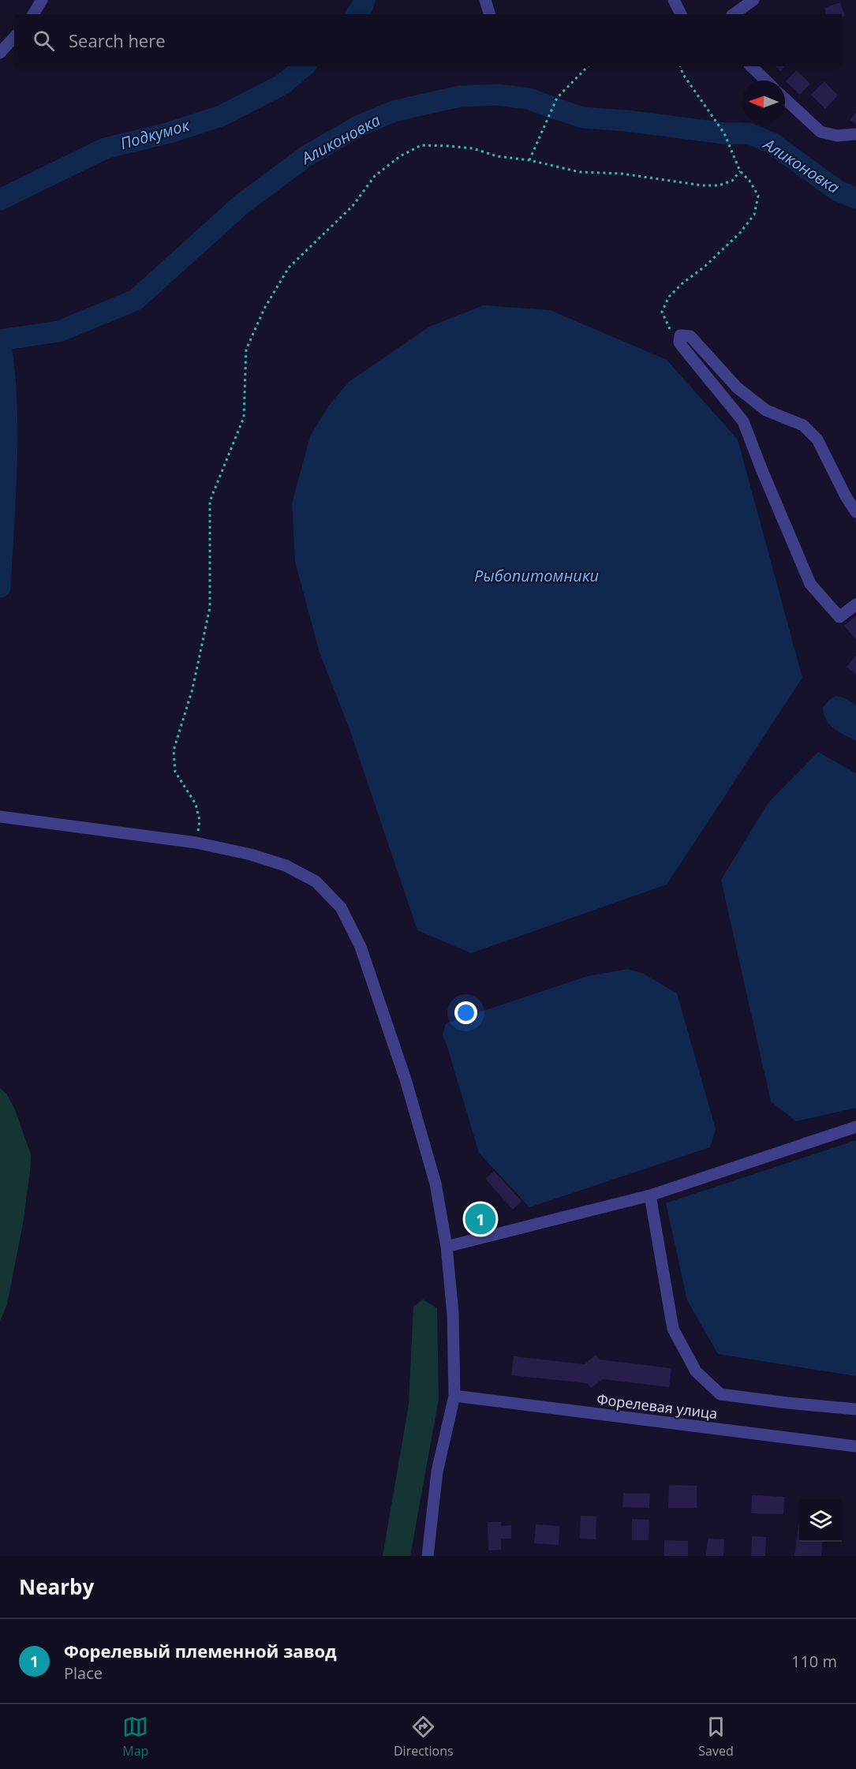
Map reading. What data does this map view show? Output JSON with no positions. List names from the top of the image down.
{
  "streets": {
    "street": ["Форелевая улица"]
  },
  "water": ["Подкумок", "Аликоновка", "Рыбопитомники"],
  "north": "left",
  "page": {
    "search": "Search here",
    "pins": "1",
    "heading": "Nearby",
    "list": [
      {
        "mark": "1",
        "name": "Форелевый племенной завод",
        "note": "Place",
        "value": "110 m"
      }
    ],
    "nav": ["Map", "Directions", "Saved"]
  }
}
